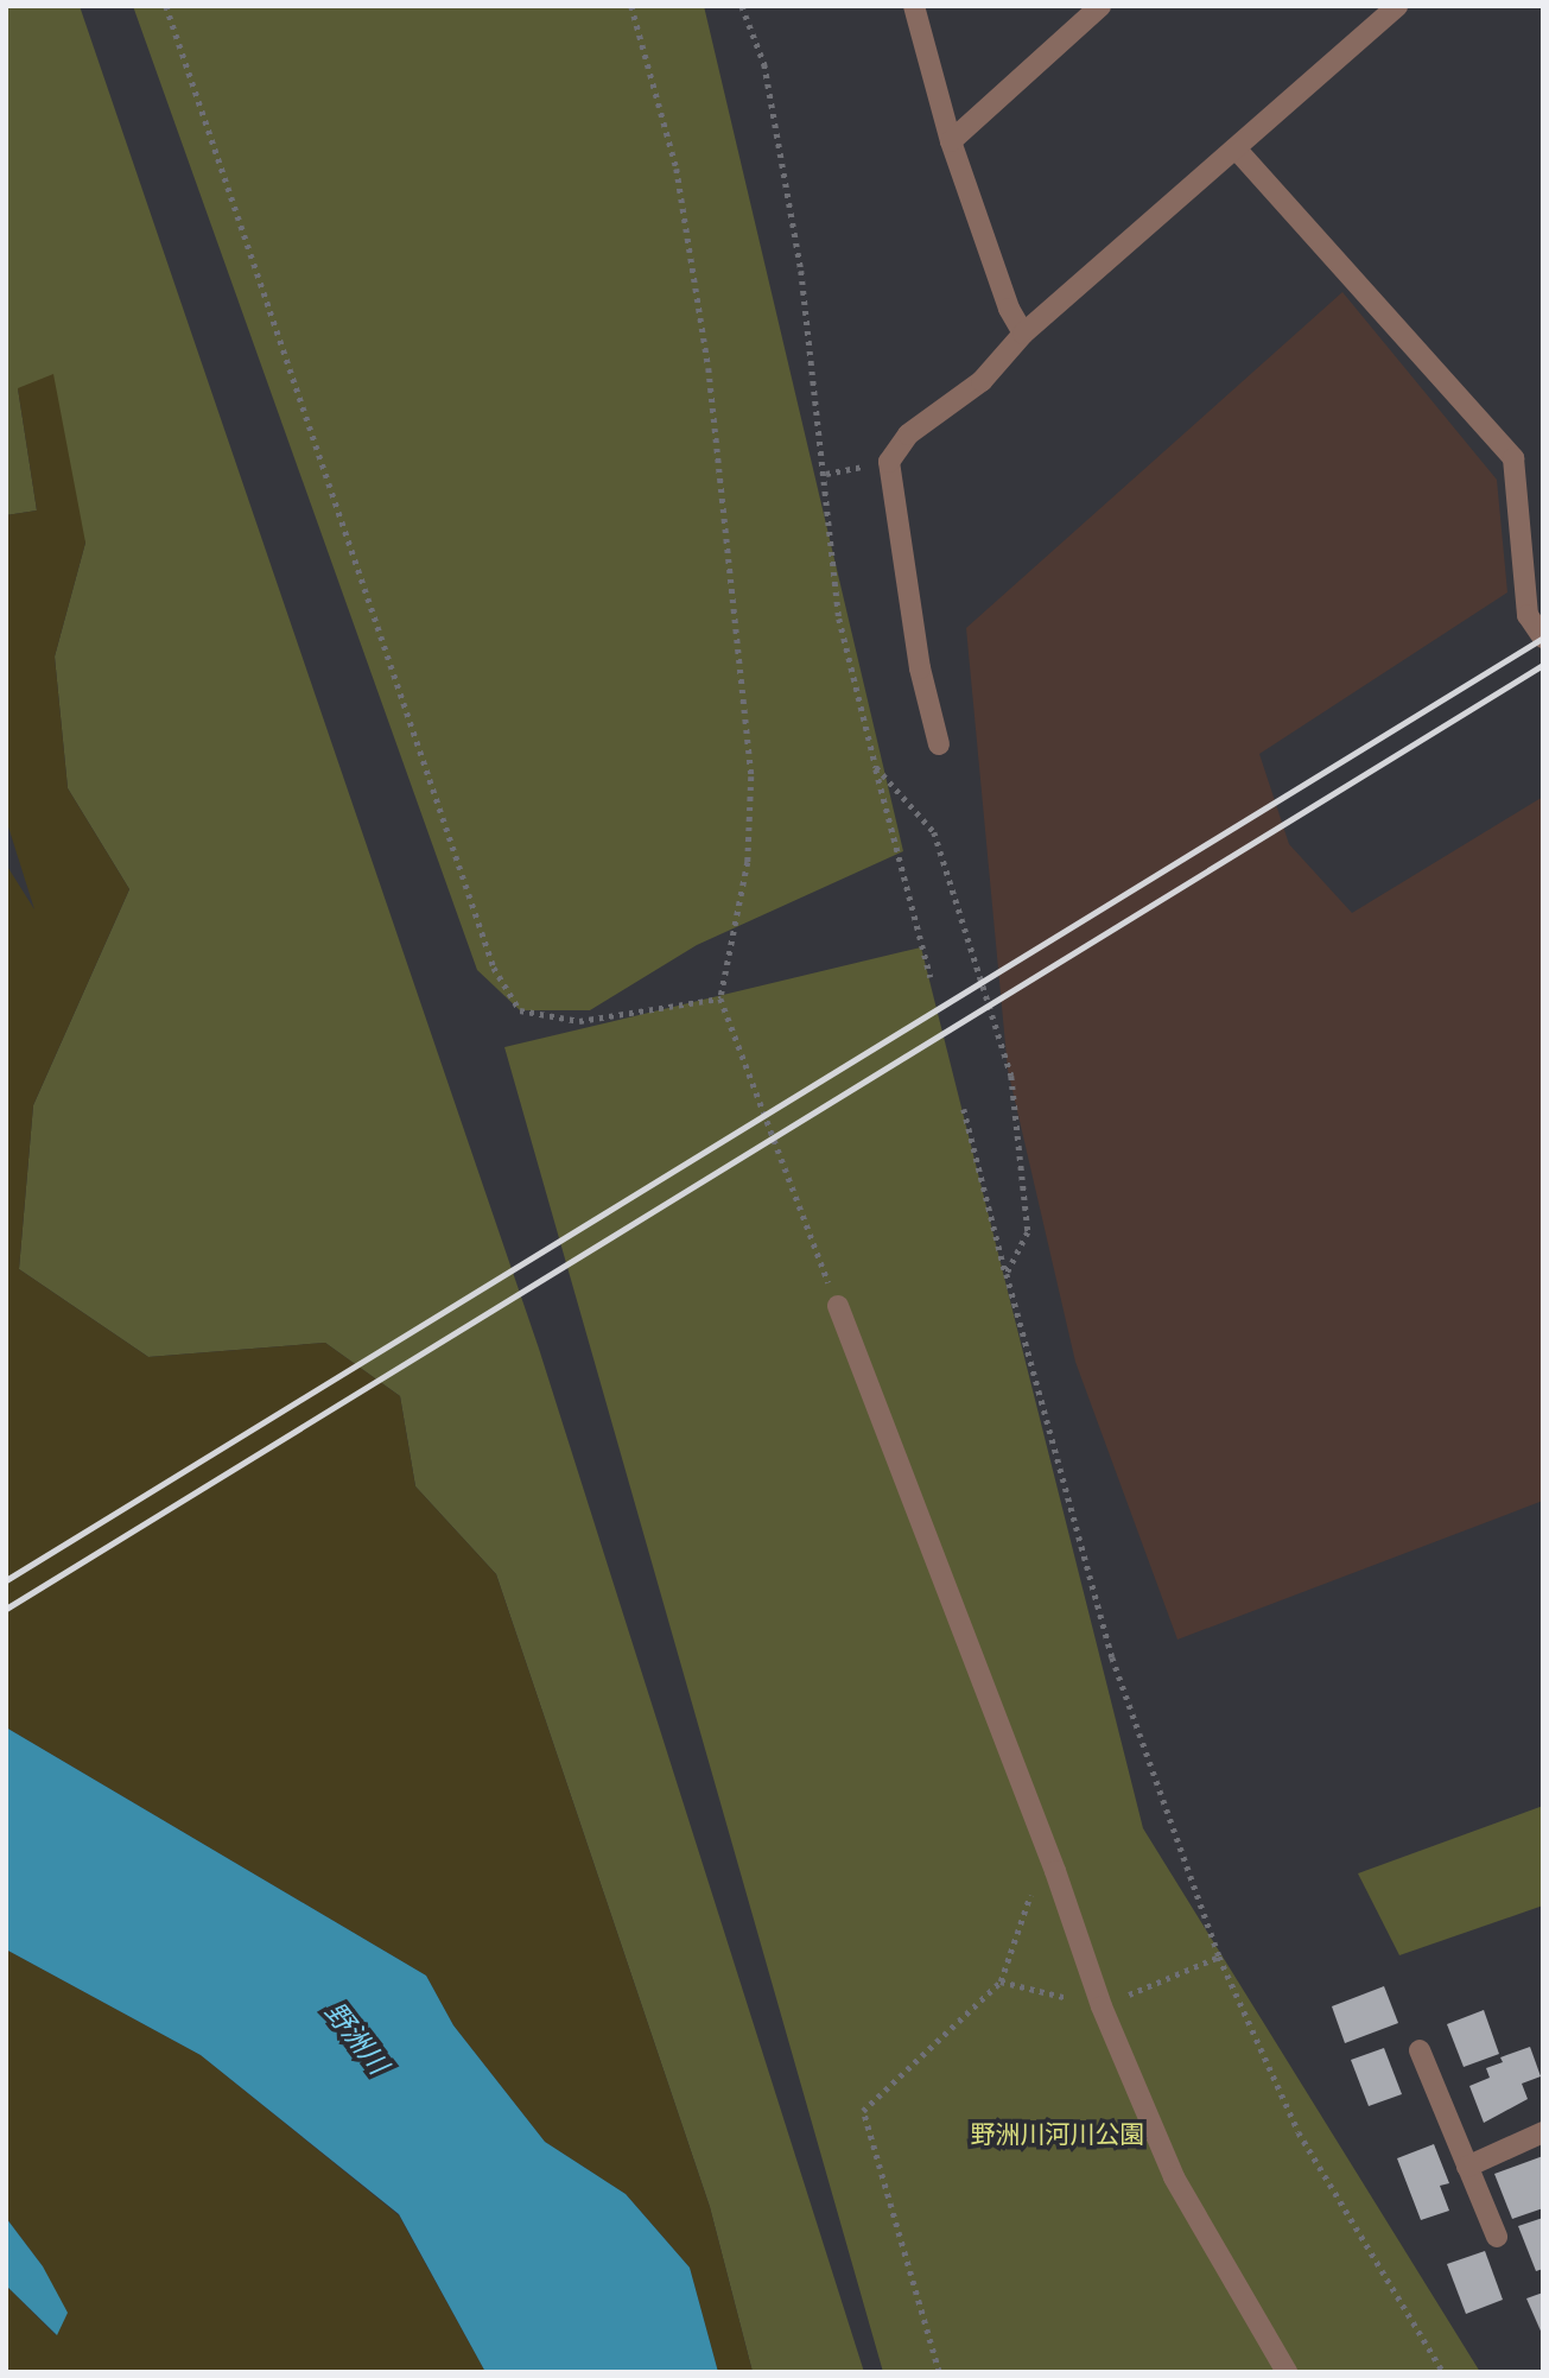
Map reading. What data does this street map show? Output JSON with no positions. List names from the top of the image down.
{
  "water": ["野洲川"],
  "parks": ["野洲川河川公園"]
}
